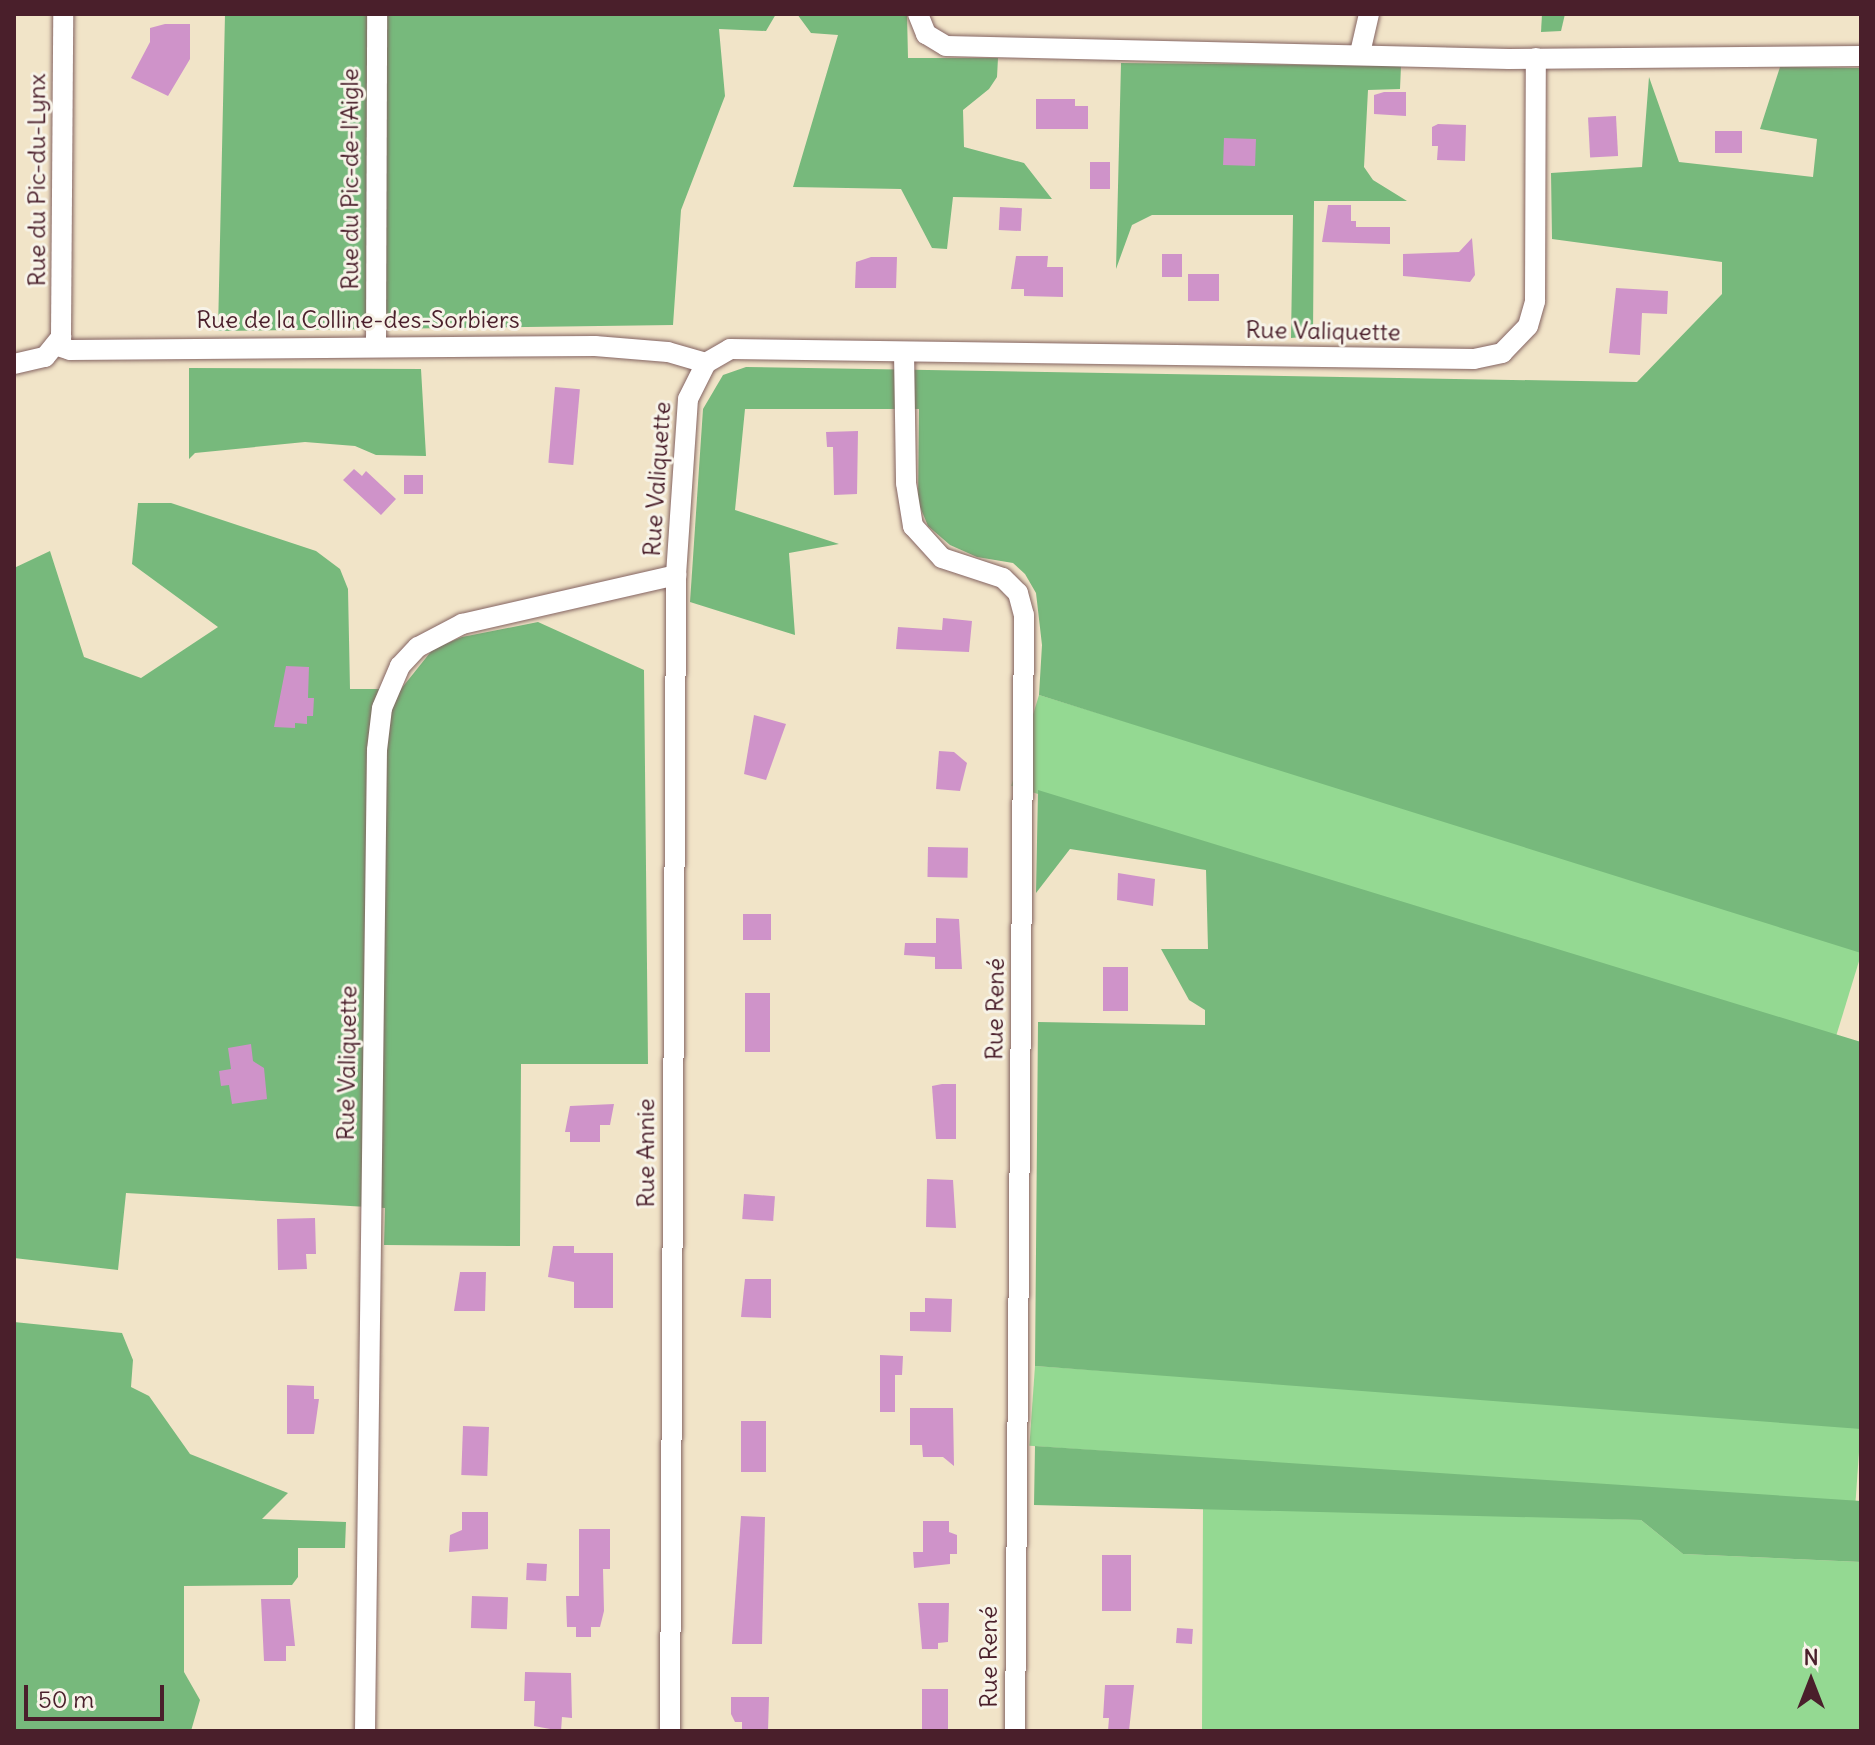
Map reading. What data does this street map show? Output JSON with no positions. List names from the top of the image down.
{
  "streets": {
    "street": [
      "Rue du Pic-de-l'Aigle",
      "Rue du Pic-du-Lynx",
      "Rue de la Colline-des-Sorbiers",
      "Rue Valiquette",
      "Rue René",
      "Rue Annie"
    ]
  },
  "crossings": [
    ["Rue du Pic-de-l'Aigle", "Rue de la Colline-des-Sorbiers"],
    ["Rue du Pic-du-Lynx", "Rue de la Colline-des-Sorbiers"],
    ["Rue de la Colline-des-Sorbiers", "Rue Valiquette"],
    ["Rue Valiquette", "Rue René"],
    ["Rue Valiquette", "Rue Annie"]
  ],
  "scale_bar": "50 m",
  "north": "top"
}
